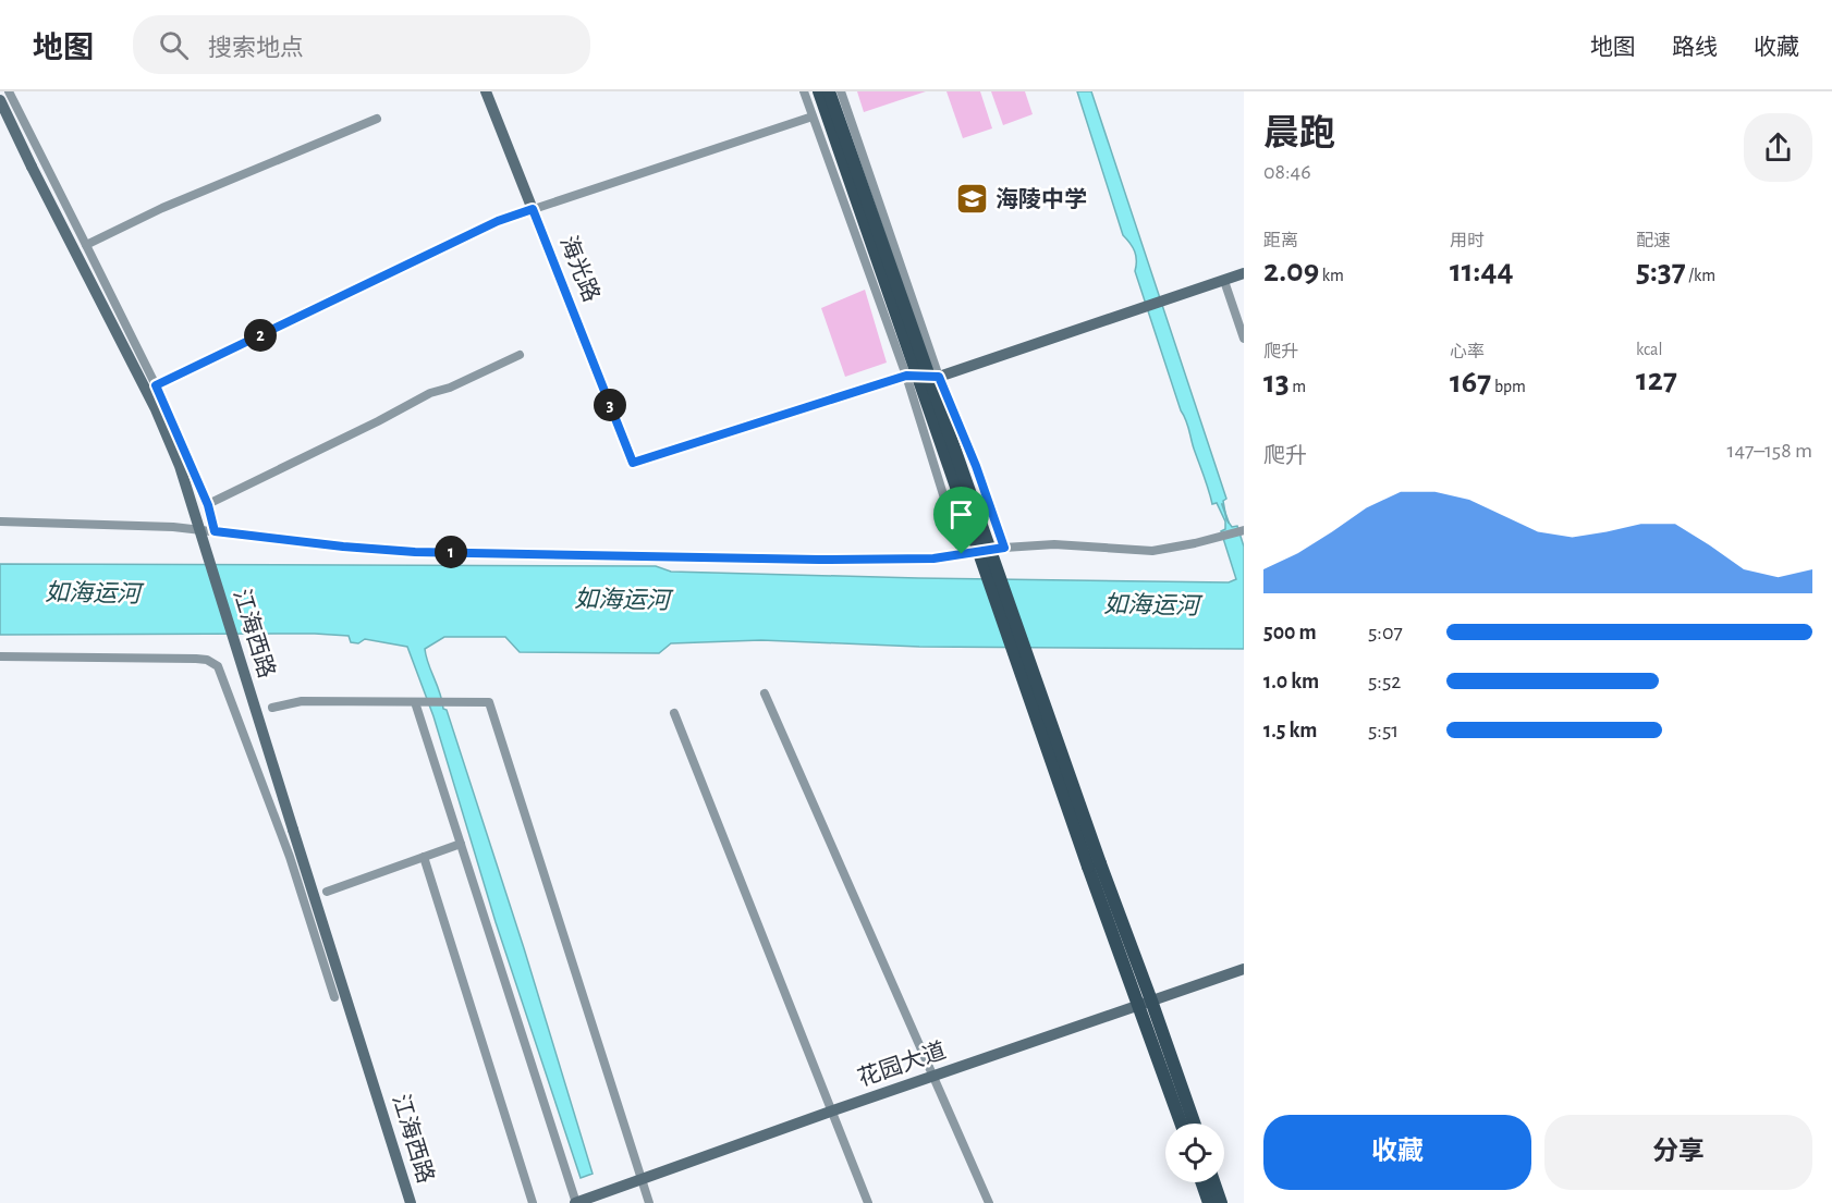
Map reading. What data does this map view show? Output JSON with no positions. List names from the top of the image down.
{
  "streets": {
    "street": ["海光路", "江海西路", "花园大道"]
  },
  "water": ["如海运河"],
  "places": {
    "school or university": ["海陵中学"]
  },
  "page": {
    "header": "地图",
    "search": "搜索地点",
    "nav": ["地图", "路线", "收藏"],
    "heading": ["晨跑", "08:46"],
    "stats": [
      ["距离", "2.09 km"],
      ["用时", "11:44"],
      ["配速", "5:37 /km"],
      ["爬升", "13 m"],
      ["心率", "167 bpm"],
      ["kcal", "127"]
    ],
    "pins": ["2", "3", "1"],
    "chart": ["爬升", "147–158 m"],
    "list": [
      {
        "name": "500 m",
        "note": "5:07"
      },
      {
        "name": "1.0 km",
        "note": "5:52"
      },
      {
        "name": "1.5 km",
        "note": "5:51"
      }
    ],
    "buttons": ["收藏", "分享"]
  }
}
